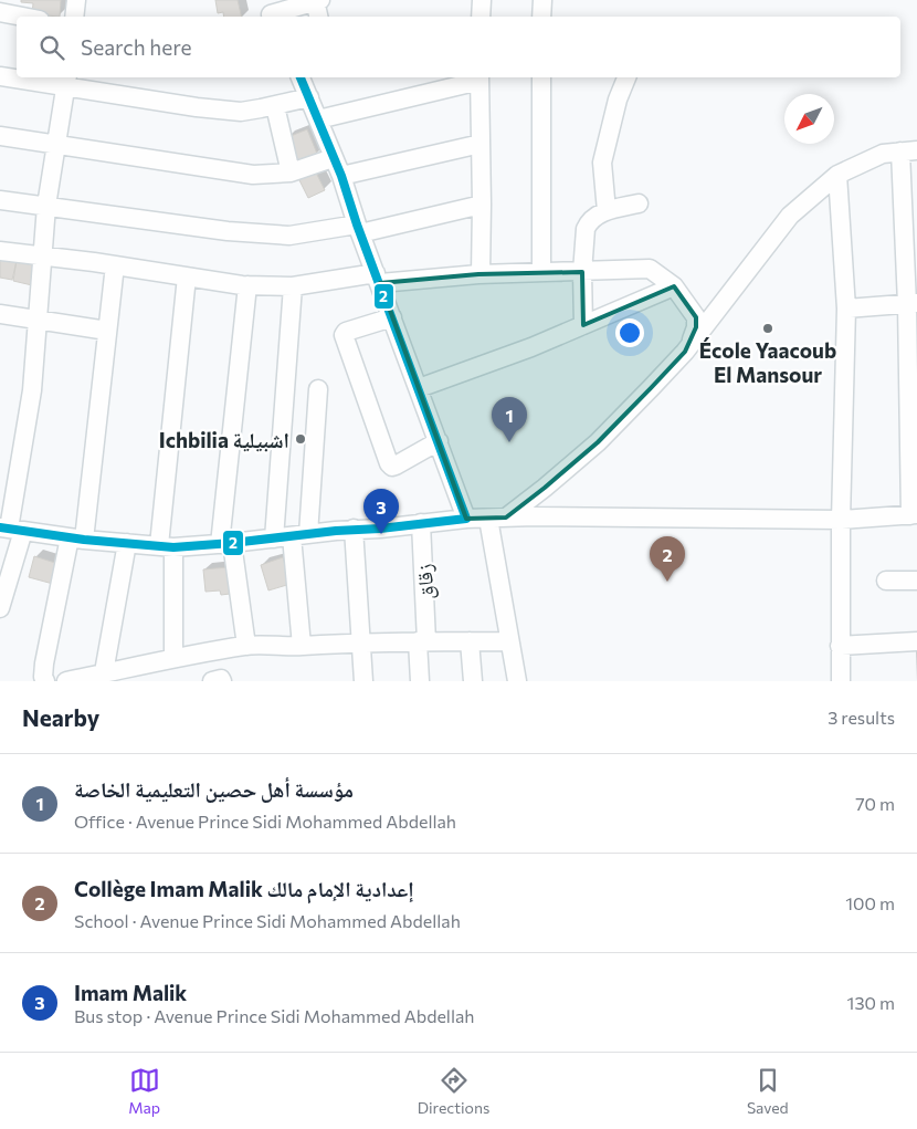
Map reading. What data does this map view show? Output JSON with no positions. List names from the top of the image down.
{
  "streets": {
    "street": ["زقاق"]
  },
  "places": ["École Yaacoub El Mansour", "Ichbilia اشبيلية"],
  "lines": ["transit line 2"],
  "north": "bottom left",
  "page": {
    "search": "Search here",
    "pins": ["1", "3", "2"],
    "heading": ["Nearby", "3 results"],
    "list": [
      {
        "mark": "1",
        "name": "مؤسسة أهل حصين التعليمية الخاصة",
        "note": "Office · Avenue Prince Sidi Mohammed Abdellah",
        "value": "70 m"
      },
      {
        "mark": "2",
        "name": "Collège Imam Malik إعدادية الإمام مالك",
        "note": "School · Avenue Prince Sidi Mohammed Abdellah",
        "value": "100 m"
      },
      {
        "mark": "3",
        "name": "Imam Malik",
        "note": "Bus stop · Avenue Prince Sidi Mohammed Abdellah",
        "value": "130 m"
      }
    ],
    "nav": ["Map", "Directions", "Saved"]
  }
}
